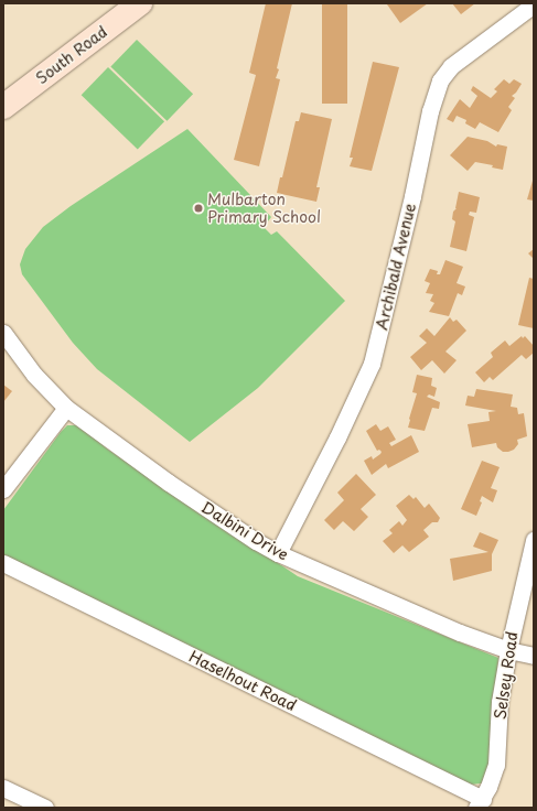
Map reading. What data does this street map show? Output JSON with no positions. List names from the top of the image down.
{
  "streets": {
    "street": [
      "South Road",
      "Archibald Avenue",
      "Dalbini Drive",
      "Selsey Road",
      "Haselhout Road"
    ]
  },
  "crossings": [
    ["Archibald Avenue", "Dalbini Drive"],
    ["Dalbini Drive", "Selsey Road"],
    ["Selsey Road", "Haselhout Road"]
  ],
  "places": ["Mulbarton Primary School"]
}
